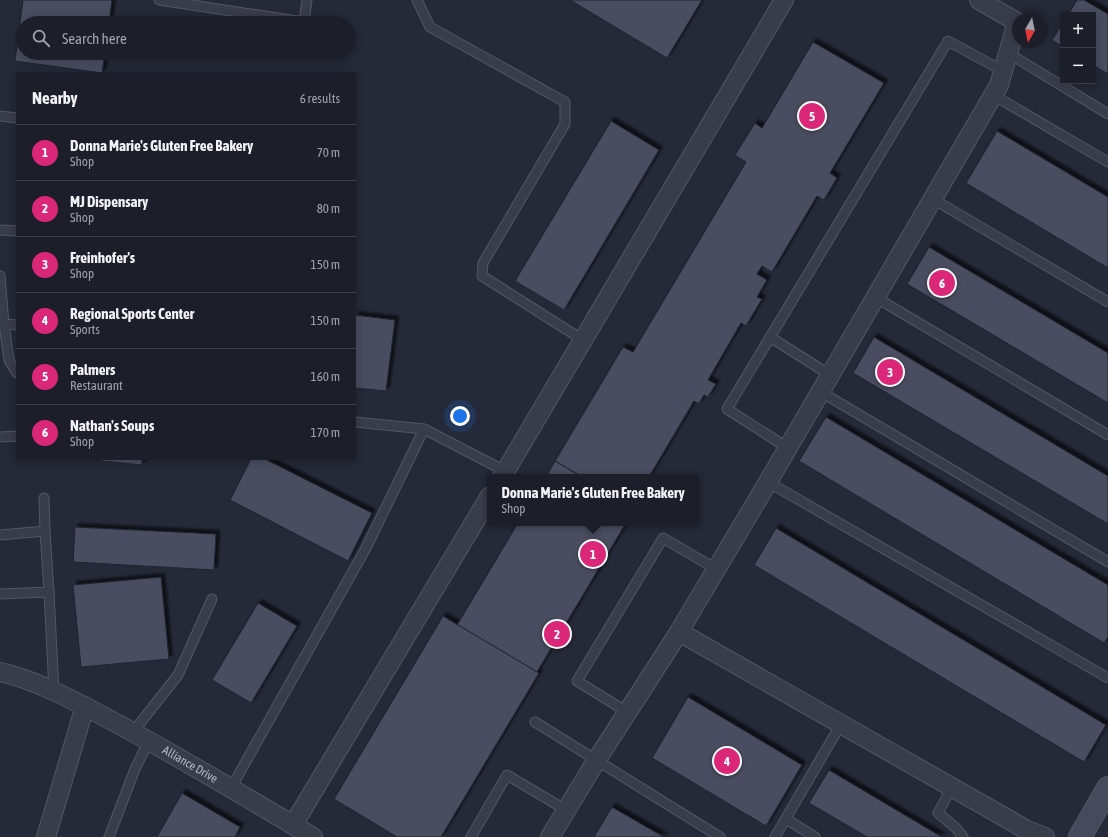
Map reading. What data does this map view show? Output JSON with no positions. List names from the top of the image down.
{
  "streets": {
    "street": ["Alliance Drive"]
  },
  "north": "bottom",
  "page": {
    "map_buttons": ["+", "−"],
    "search": "Search here",
    "heading": ["Nearby", "6 results"],
    "pins": [
      "5",
      "6",
      "3",
      "1",
      "2",
      "4"
    ],
    "list": [
      {
        "mark": "1",
        "name": "Donna Marie's Gluten Free Bakery",
        "note": "Shop",
        "value": "70 m"
      },
      {
        "mark": "2",
        "name": "MJ Dispensary",
        "note": "Shop",
        "value": "80 m"
      },
      {
        "mark": "3",
        "name": "Freinhofer's",
        "note": "Shop",
        "value": "150 m"
      },
      {
        "mark": "4",
        "name": "Regional Sports Center",
        "note": "Sports",
        "value": "150 m"
      },
      {
        "mark": "5",
        "name": "Palmers",
        "note": "Restaurant",
        "value": "160 m"
      },
      {
        "mark": "6",
        "name": "Nathan's Soups",
        "note": "Shop",
        "value": "170 m"
      }
    ],
    "popup": ["Donna Marie's Gluten Free Bakery", "Shop"]
  }
}
